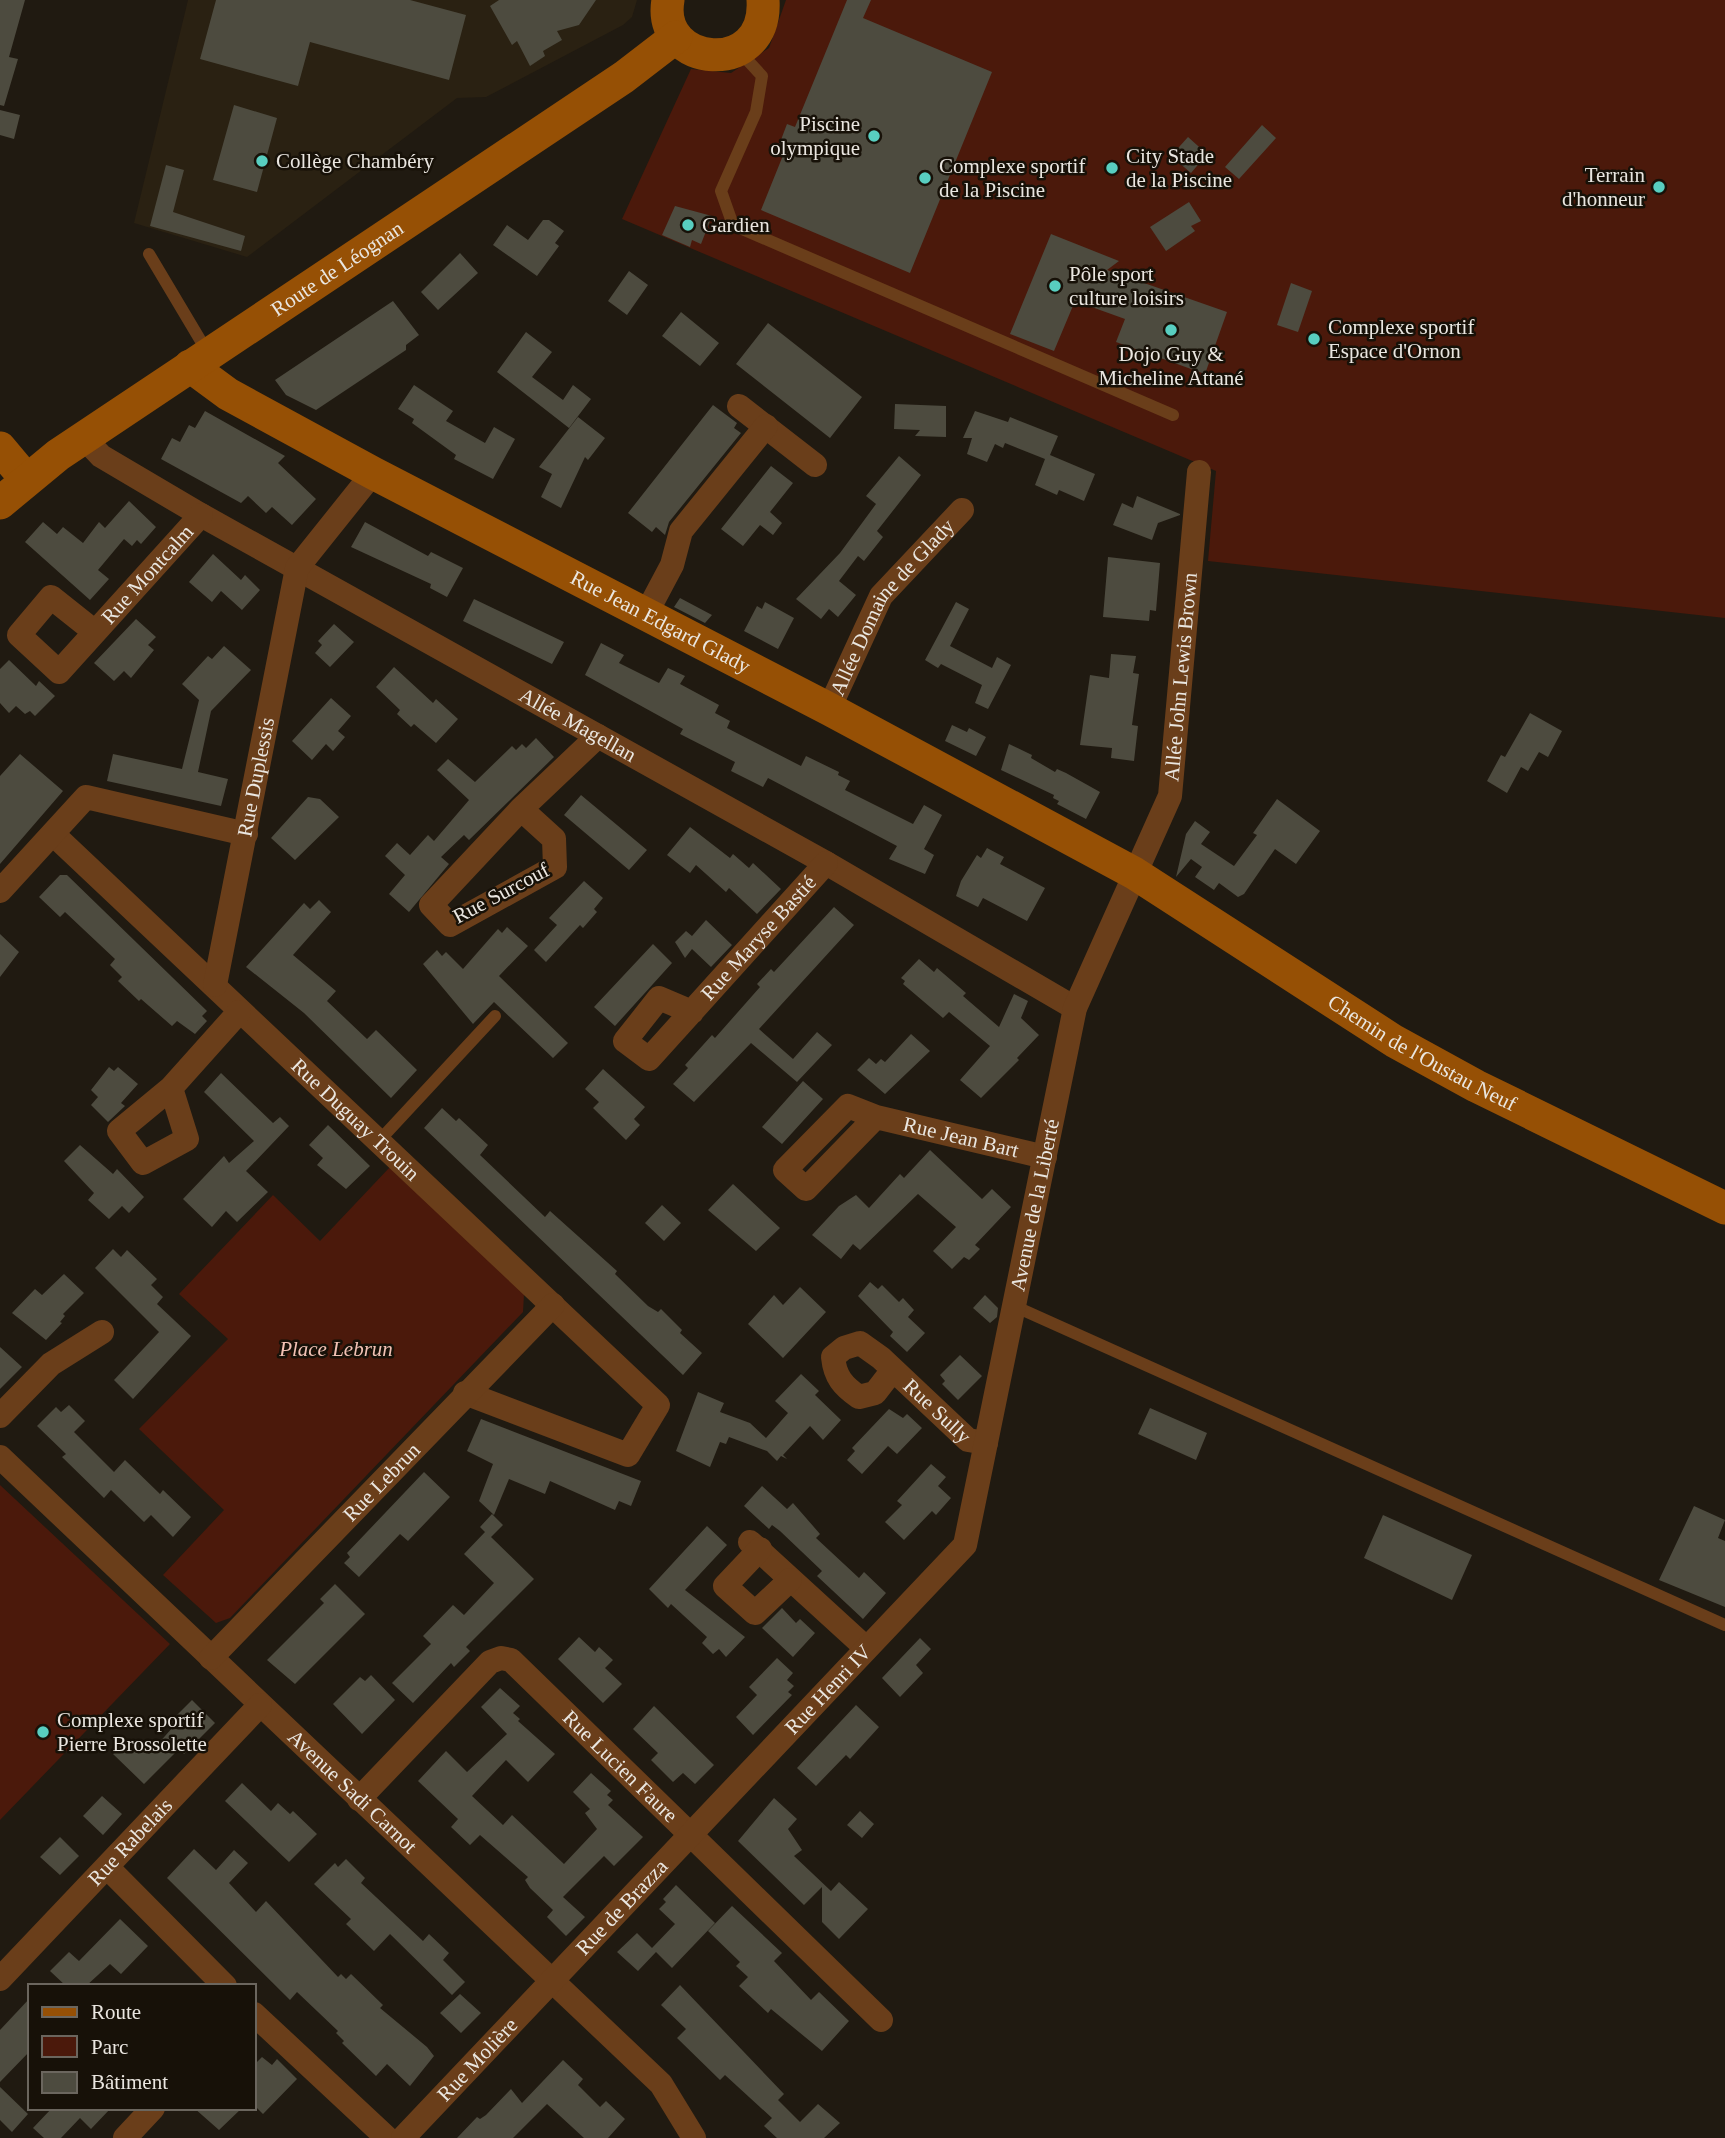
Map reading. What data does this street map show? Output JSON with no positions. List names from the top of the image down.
{
  "streets": {
    "street": [
      "Route de Léognan",
      "Rue Montcalm",
      "Allée Domaine de Glady",
      "Rue Jean Edgard Glady",
      "Allée John Lewis Brown",
      "Allée Magellan",
      "Rue Duplessis",
      "Rue Surcouf",
      "Rue Maryse Bastié",
      "Chemin de l'Oustau Neuf",
      "Rue Duguay Trouin",
      "Rue Jean Bart",
      "Avenue de la Liberté",
      "Rue Sully",
      "Rue Lebrun",
      "Rue Henri IV",
      "Rue Lucien Faure",
      "Avenue Sadi Carnot",
      "Rue Rabelais",
      "Rue de Brazza",
      "Rue Molière"
    ]
  },
  "crossings": [
    ["Route de Léognan", "Rue Jean Edgard Glady"],
    ["Route de Léognan", "Allée Magellan"],
    ["Rue Montcalm", "Allée Magellan"],
    ["Allée Domaine de Glady", "Rue Jean Edgard Glady"],
    ["Rue Jean Edgard Glady", "Allée John Lewis Brown"],
    ["Rue Jean Edgard Glady", "Chemin de l'Oustau Neuf"],
    ["Rue Jean Edgard Glady", "Avenue de la Liberté"],
    ["Allée John Lewis Brown", "Chemin de l'Oustau Neuf"],
    ["Allée John Lewis Brown", "Avenue de la Liberté"],
    ["Allée Magellan", "Rue Duplessis"],
    ["Allée Magellan", "Rue Surcouf"],
    ["Allée Magellan", "Rue Maryse Bastié"],
    ["Allée Magellan", "Avenue de la Liberté"],
    ["Rue Duplessis", "Rue Duguay Trouin"],
    ["Chemin de l'Oustau Neuf", "Avenue de la Liberté"],
    ["Rue Duguay Trouin", "Rue Lebrun"],
    ["Rue Jean Bart", "Avenue de la Liberté"],
    ["Avenue de la Liberté", "Rue Sully"],
    ["Avenue de la Liberté", "Rue Henri IV"],
    ["Rue Lebrun", "Avenue Sadi Carnot"],
    ["Rue Henri IV", "Rue Lucien Faure"],
    ["Rue Henri IV", "Rue de Brazza"],
    ["Rue Lucien Faure", "Avenue Sadi Carnot"],
    ["Rue Lucien Faure", "Rue de Brazza"],
    ["Avenue Sadi Carnot", "Rue Rabelais"],
    ["Avenue Sadi Carnot", "Rue de Brazza"],
    ["Avenue Sadi Carnot", "Rue Molière"],
    ["Rue de Brazza", "Rue Molière"]
  ],
  "parks": ["Place Lebrun"],
  "places": [
    "Piscine olympique",
    "Collège Chambéry",
    "City Stade de la Piscine",
    "Complexe sportif de la Piscine",
    "Terrain d'honneur",
    "Gardien",
    "Pôle sport culture loisirs",
    "Dojo Guy & Micheline Attané",
    "Complexe sportif Espace d'Ornon",
    "Complexe sportif Pierre Brossolette"
  ],
  "legend": ["Route", "Parc", "Bâtiment"]
}
